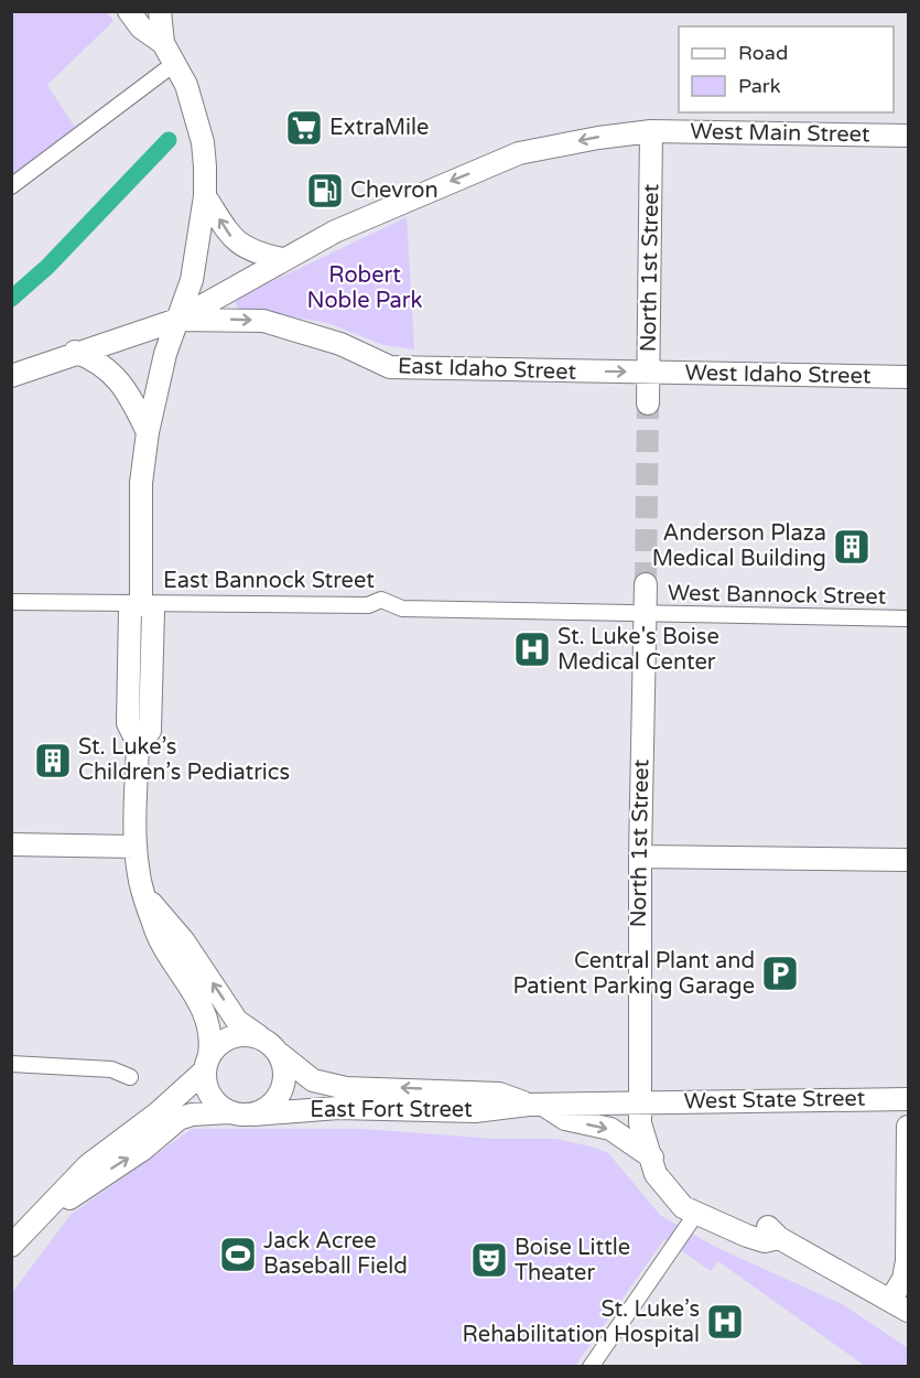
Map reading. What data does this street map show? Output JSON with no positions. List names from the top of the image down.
{
  "streets": {
    "main road": [
      "West Main Street",
      "North 1st Street",
      "East Idaho Street",
      "West Idaho Street",
      "West State Street",
      "East Fort Street"
    ],
    "street": ["East Bannock Street", "West Bannock Street"]
  },
  "crossings": [
    ["West Main Street", "North 1st Street"],
    ["West Main Street", "East Idaho Street"],
    ["North 1st Street", "East Idaho Street"],
    ["North 1st Street", "West Idaho Street"],
    ["North 1st Street", "East Bannock Street"],
    ["North 1st Street", "West Bannock Street"],
    ["North 1st Street", "West State Street"],
    ["North 1st Street", "East Fort Street"],
    ["East Idaho Street", "West Idaho Street"],
    ["East Bannock Street", "West Bannock Street"],
    ["West State Street", "East Fort Street"]
  ],
  "one_way": ["West Main Street", "East Idaho Street"],
  "parks": ["Robert Noble Park"],
  "places": {
    "supermarket": ["ExtraMile"],
    "fuel station": ["Chevron"],
    "building": ["Anderson Plaza Medical Building", "St. Luke’s Children’s Pediatrics"],
    "hospital": ["St. Luke's Boise Medical Center", "St. Luke’s Rehabilitation Hospital"],
    "parking": ["Central Plant and Patient Parking Garage"],
    "sports": ["Jack Acree Baseball Field"],
    "theatre": ["Boise Little Theater"]
  },
  "legend": ["Road", "Park"]
}
